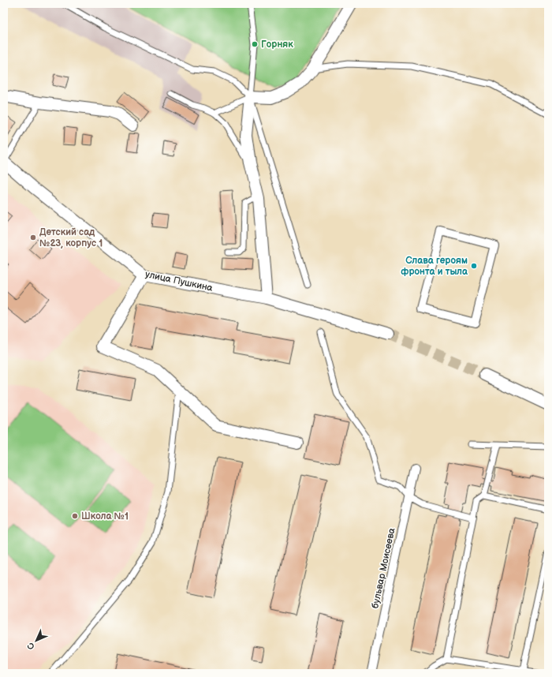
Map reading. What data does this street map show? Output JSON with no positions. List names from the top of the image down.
{
  "streets": {
    "street": ["улица Пушкина", "бульвар Моисеева"]
  },
  "places": [
    "Горняк",
    "Детский сад №23, корпус 1",
    "Слава героям фронта и тыла",
    "Школа №1"
  ],
  "north": "bottom left"
}
